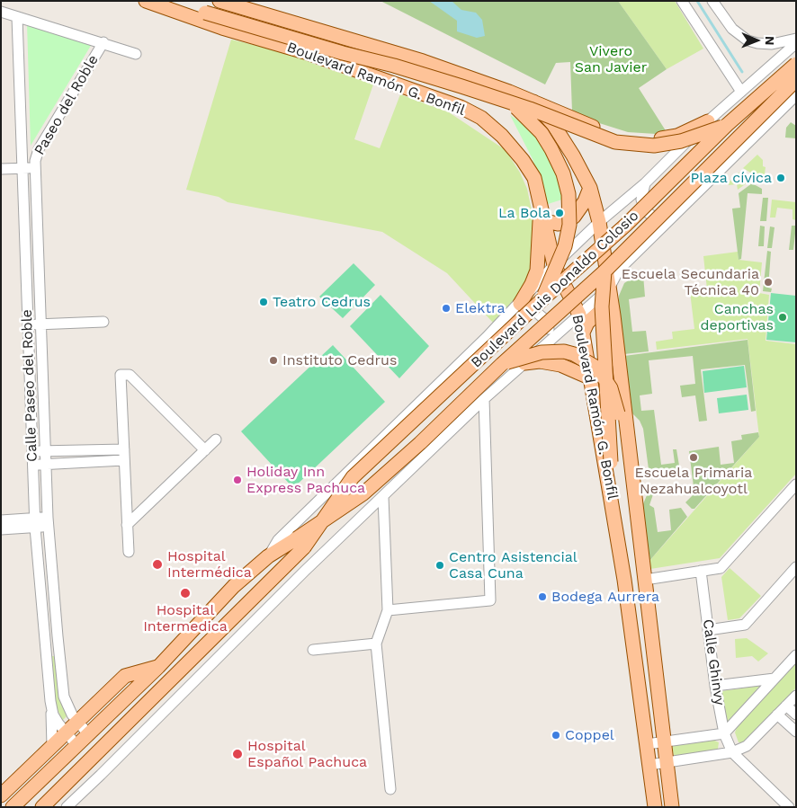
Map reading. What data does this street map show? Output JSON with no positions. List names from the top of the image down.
{
  "streets": {
    "main road": ["Boulevard Ramón G. Bonfil", "Boulevard Luis Donaldo Colosio"],
    "street": ["Paseo del Roble", "Calle Paseo del Roble", "Calle Ghinvy"]
  },
  "crossings": [
    ["Paseo del Roble", "Calle Paseo del Roble"],
    ["Boulevard Luis Donaldo Colosio", "Calle Paseo del Roble"]
  ],
  "parks": ["Vivero San Javier"],
  "places": [
    "Plaza cívica",
    "La Bola",
    "Escuela Secundaria Técnica 40",
    "Teatro Cedrus",
    "Elektra",
    "Canchas deportivas",
    "Instituto Cedrus",
    "Escuela Primaria Nezahualcoyotl",
    "Holiday Inn Express Pachuca",
    "Hospital Intermédica",
    "Centro Asistencial Casa Cuna",
    "Hospital Intermedica",
    "Bodega Aurrera",
    "Coppel",
    "Hospital Español Pachuca"
  ],
  "north": "right"
}
